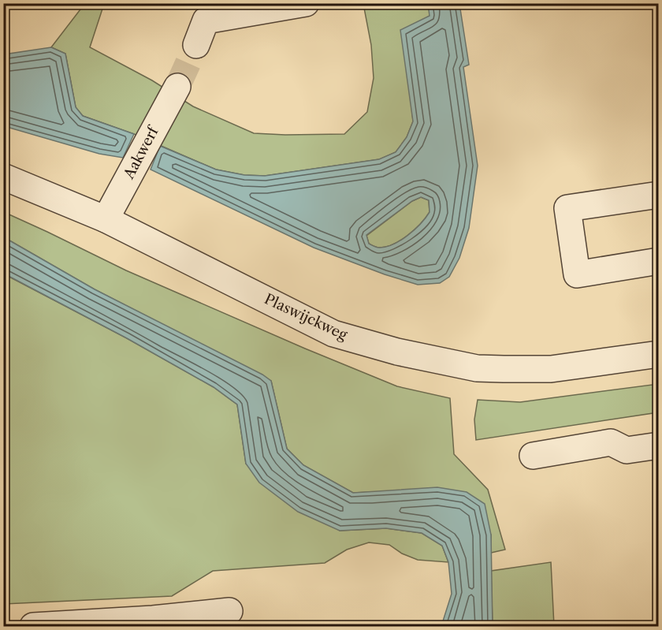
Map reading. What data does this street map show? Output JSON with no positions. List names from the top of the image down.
{
  "streets": {
    "street": ["Aakwerf", "Plaswijckweg"]
  },
  "crossings": [
    ["Aakwerf", "Plaswijckweg"]
  ]
}
